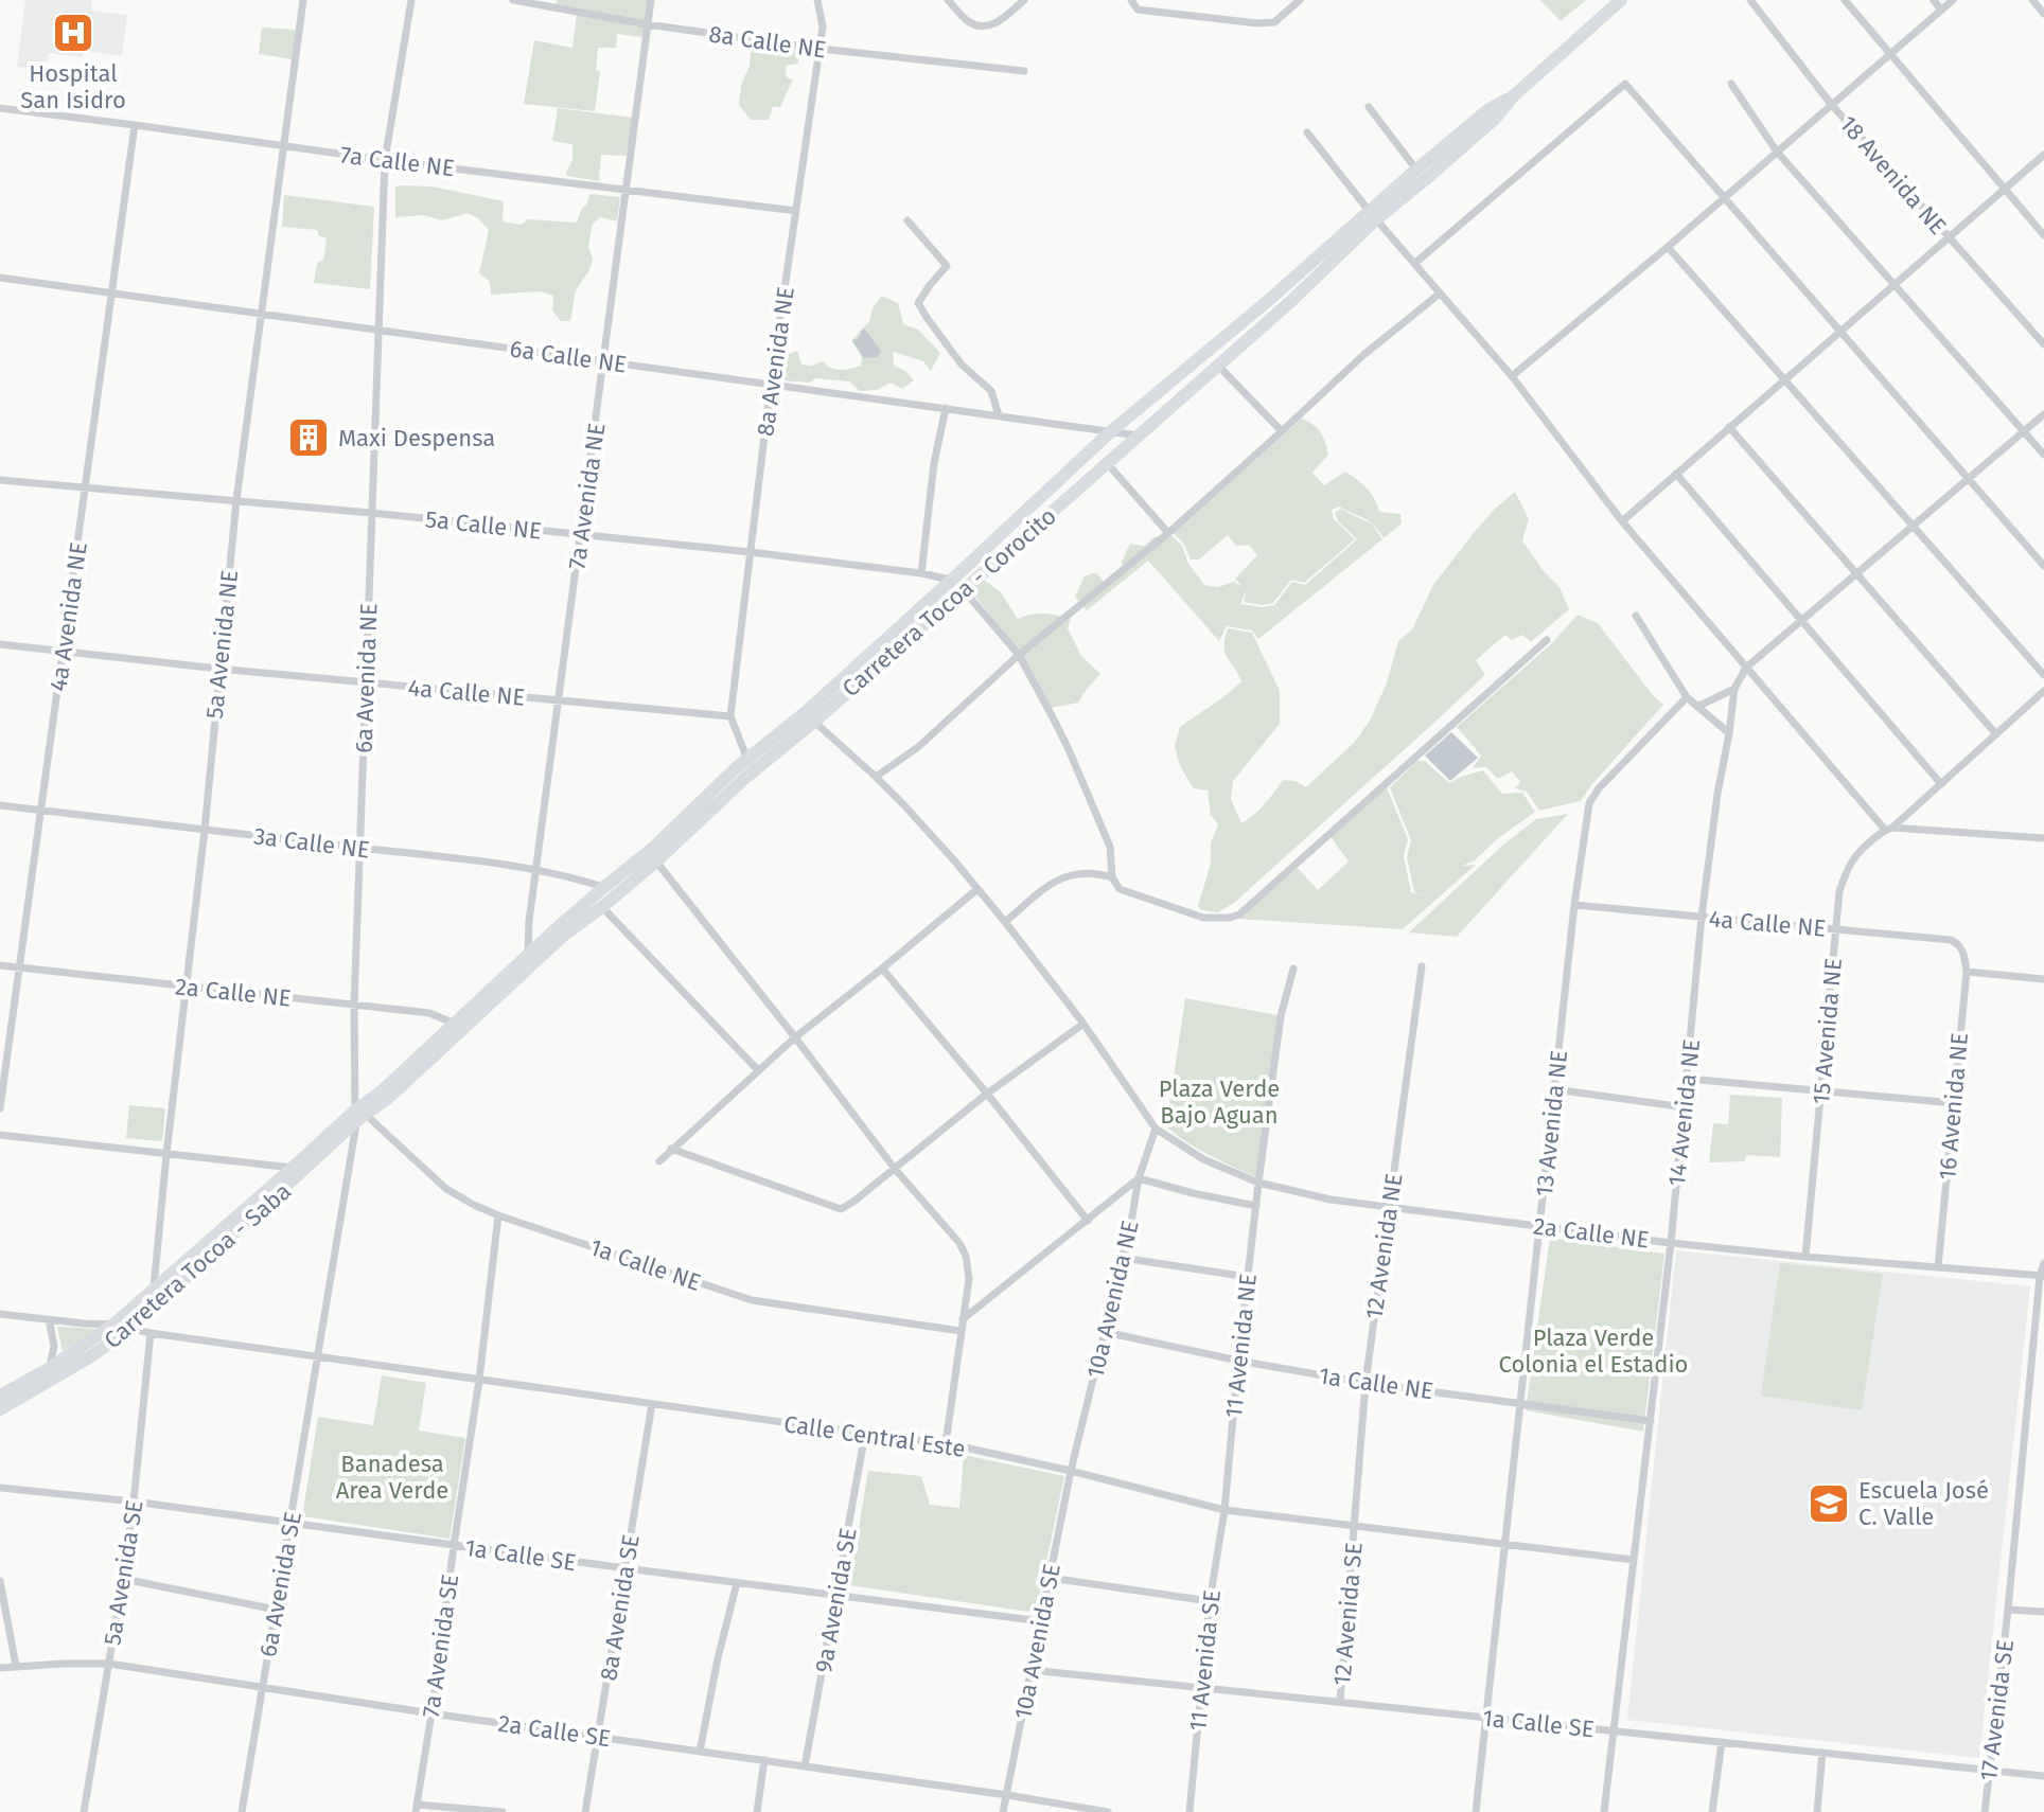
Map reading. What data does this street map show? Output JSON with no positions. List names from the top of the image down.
{
  "streets": {
    "main road": ["Carretera Tocoa - Corocito", "Carretera Tocoa - Saba"],
    "street": [
      "8a Calle NE",
      "7a Calle NE",
      "18 Avenida NE",
      "6a Calle NE",
      "8a Avenida NE",
      "7a Avenida NE",
      "5a Calle NE",
      "4a Avenida NE",
      "5a Avenida NE",
      "6a Avenida NE",
      "4a Calle NE",
      "3a Calle NE",
      "2a Calle NE",
      "15 Avenida NE",
      "16 Avenida NE",
      "14 Avenida NE",
      "13 Avenida NE",
      "12 Avenida NE",
      "1a Calle NE",
      "10a Avenida NE",
      "11 Avenida NE",
      "Calle Central Este",
      "1a Calle SE",
      "5a Avenida SE",
      "6a Avenida SE",
      "9a Avenida SE",
      "8a Avenida SE",
      "12 Avenida SE",
      "10a Avenida SE",
      "7a Avenida SE",
      "11 Avenida SE",
      "17 Avenida SE",
      "2a Calle SE"
    ]
  },
  "crossings": [
    ["8a Calle NE", "8a Avenida NE"],
    ["8a Calle NE", "7a Avenida NE"],
    ["7a Calle NE", "8a Avenida NE"],
    ["7a Calle NE", "7a Avenida NE"],
    ["7a Calle NE", "4a Avenida NE"],
    ["7a Calle NE", "5a Avenida NE"],
    ["7a Calle NE", "6a Avenida NE"],
    ["6a Calle NE", "8a Avenida NE"],
    ["6a Calle NE", "7a Avenida NE"],
    ["6a Calle NE", "Carretera Tocoa - Corocito"],
    ["6a Calle NE", "4a Avenida NE"],
    ["6a Calle NE", "5a Avenida NE"],
    ["6a Calle NE", "6a Avenida NE"],
    ["8a Avenida NE", "5a Calle NE"],
    ["8a Avenida NE", "4a Calle NE"],
    ["7a Avenida NE", "5a Calle NE"],
    ["7a Avenida NE", "Carretera Tocoa - Corocito"],
    ["7a Avenida NE", "4a Calle NE"],
    ["7a Avenida NE", "3a Calle NE"],
    ["5a Calle NE", "Carretera Tocoa - Corocito"],
    ["5a Calle NE", "4a Avenida NE"],
    ["5a Calle NE", "5a Avenida NE"],
    ["5a Calle NE", "6a Avenida NE"],
    ["Carretera Tocoa - Corocito", "3a Calle NE"],
    ["Carretera Tocoa - Corocito", "2a Calle NE"],
    ["Carretera Tocoa - Corocito", "Carretera Tocoa - Saba"],
    ["4a Avenida NE", "4a Calle NE"],
    ["4a Avenida NE", "3a Calle NE"],
    ["4a Avenida NE", "2a Calle NE"],
    ["5a Avenida NE", "4a Calle NE"],
    ["5a Avenida NE", "3a Calle NE"],
    ["5a Avenida NE", "2a Calle NE"],
    ["5a Avenida NE", "Carretera Tocoa - Saba"],
    ["6a Avenida NE", "4a Calle NE"],
    ["6a Avenida NE", "3a Calle NE"],
    ["6a Avenida NE", "2a Calle NE"],
    ["6a Avenida NE", "1a Calle NE"],
    ["6a Avenida NE", "Carretera Tocoa - Saba"],
    ["6a Avenida NE", "Calle Central Este"],
    ["6a Avenida NE", "6a Avenida SE"],
    ["4a Calle NE", "15 Avenida NE"],
    ["4a Calle NE", "16 Avenida NE"],
    ["4a Calle NE", "14 Avenida NE"],
    ["4a Calle NE", "13 Avenida NE"],
    ["2a Calle NE", "15 Avenida NE"],
    ["2a Calle NE", "16 Avenida NE"],
    ["2a Calle NE", "14 Avenida NE"],
    ["2a Calle NE", "13 Avenida NE"],
    ["2a Calle NE", "12 Avenida NE"],
    ["2a Calle NE", "10a Avenida NE"],
    ["2a Calle NE", "11 Avenida NE"],
    ["2a Calle NE", "17 Avenida SE"],
    ["14 Avenida NE", "1a Calle NE"],
    ["14 Avenida NE", "Calle Central Este"],
    ["14 Avenida NE", "1a Calle SE"],
    ["13 Avenida NE", "1a Calle NE"],
    ["13 Avenida NE", "Calle Central Este"],
    ["13 Avenida NE", "1a Calle SE"],
    ["12 Avenida NE", "1a Calle NE"],
    ["12 Avenida NE", "Calle Central Este"],
    ["12 Avenida NE", "12 Avenida SE"],
    ["1a Calle NE", "Carretera Tocoa - Saba"],
    ["1a Calle NE", "10a Avenida NE"],
    ["1a Calle NE", "11 Avenida NE"],
    ["Carretera Tocoa - Saba", "Calle Central Este"],
    ["10a Avenida NE", "Calle Central Este"],
    ["10a Avenida NE", "10a Avenida SE"],
    ["11 Avenida NE", "Calle Central Este"],
    ["11 Avenida NE", "11 Avenida SE"],
    ["Calle Central Este", "5a Avenida SE"],
    ["Calle Central Este", "6a Avenida SE"],
    ["Calle Central Este", "9a Avenida SE"],
    ["Calle Central Este", "8a Avenida SE"],
    ["Calle Central Este", "12 Avenida SE"],
    ["Calle Central Este", "10a Avenida SE"],
    ["Calle Central Este", "7a Avenida SE"],
    ["Calle Central Este", "11 Avenida SE"],
    ["1a Calle SE", "5a Avenida SE"],
    ["1a Calle SE", "6a Avenida SE"],
    ["1a Calle SE", "9a Avenida SE"],
    ["1a Calle SE", "8a Avenida SE"],
    ["1a Calle SE", "12 Avenida SE"],
    ["1a Calle SE", "10a Avenida SE"],
    ["1a Calle SE", "7a Avenida SE"],
    ["1a Calle SE", "11 Avenida SE"],
    ["1a Calle SE", "17 Avenida SE"],
    ["5a Avenida SE", "2a Calle SE"],
    ["6a Avenida SE", "2a Calle SE"],
    ["9a Avenida SE", "2a Calle SE"],
    ["8a Avenida SE", "2a Calle SE"],
    ["10a Avenida SE", "2a Calle SE"],
    ["7a Avenida SE", "2a Calle SE"]
  ],
  "parks": ["Plaza Verde Bajo Aguan", "Plaza Verde Colonia el Estadio", "Banadesa Area Verde"],
  "places": {
    "hospital": ["Hospital San Isidro"],
    "building": ["Maxi Despensa"],
    "school or university": ["Escuela José C. Valle"]
  }
}
